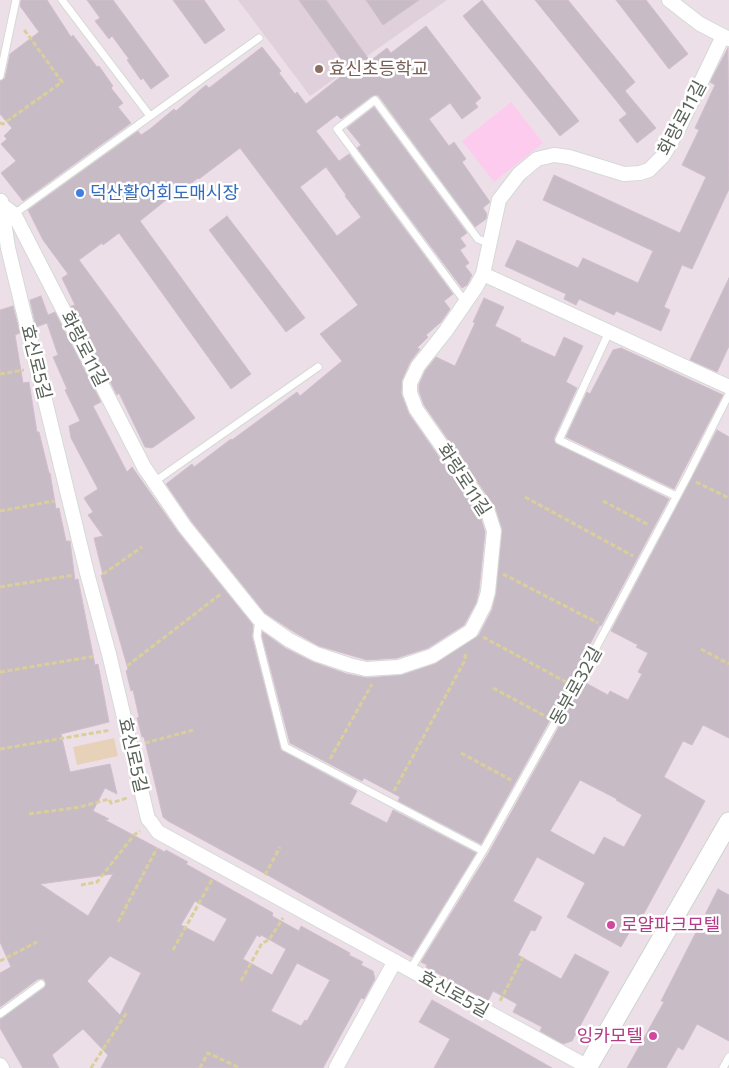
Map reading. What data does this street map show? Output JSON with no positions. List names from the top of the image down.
{
  "streets": {
    "street": ["화랑로11길", "효신로5길"],
    "lane": ["동부로32길"]
  },
  "crossings": [
    ["화랑로11길", "효신로5길"],
    ["효신로5길", "동부로32길"]
  ],
  "places": [
    "효신초등학교",
    "덕산활어회도매시장",
    "로얄파크모텔",
    "잉카모텔"
  ]
}
